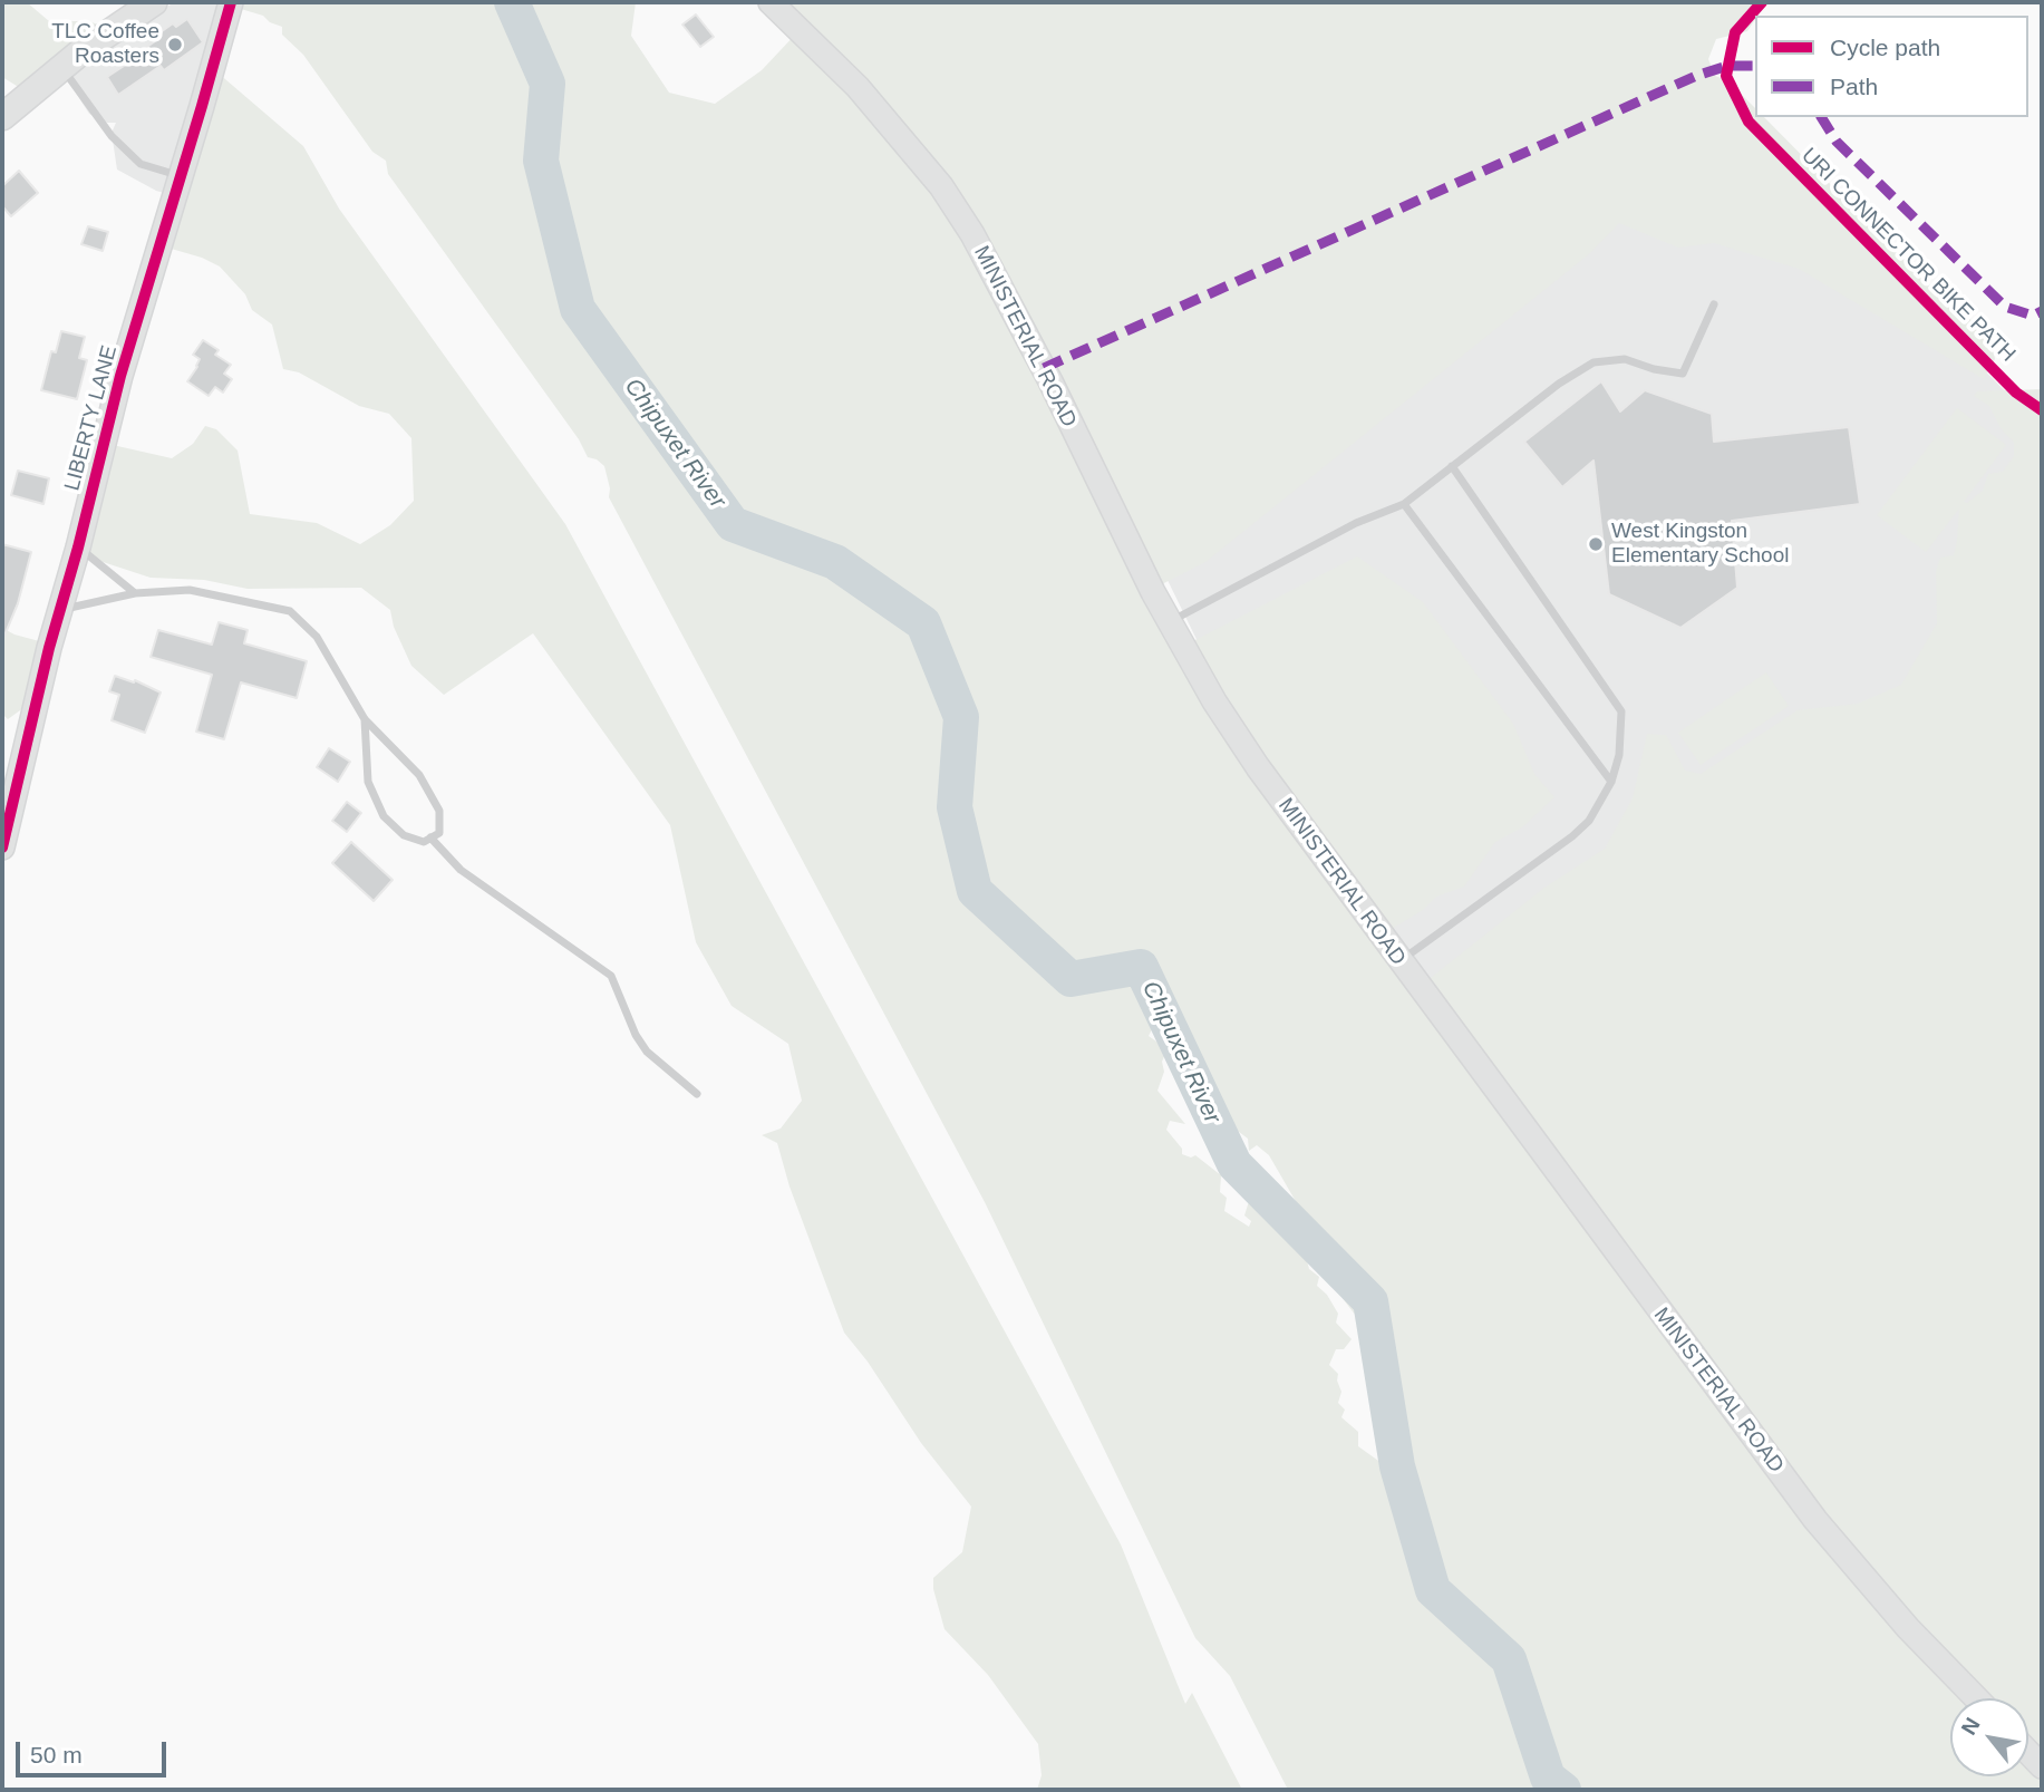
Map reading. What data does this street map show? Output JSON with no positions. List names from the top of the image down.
{
  "streets": {
    "main road": ["MINISTERIAL ROAD", "LIBERTY LANE"],
    "cycle path": ["URI CONNECTOR BIKE PATH"]
  },
  "water": ["Chipuxet River"],
  "places": ["TLC Coffee Roasters", "West Kingston Elementary School"],
  "legend": ["Cycle path", "Path"],
  "scale_bar": "50 m",
  "north": "top left"
}
